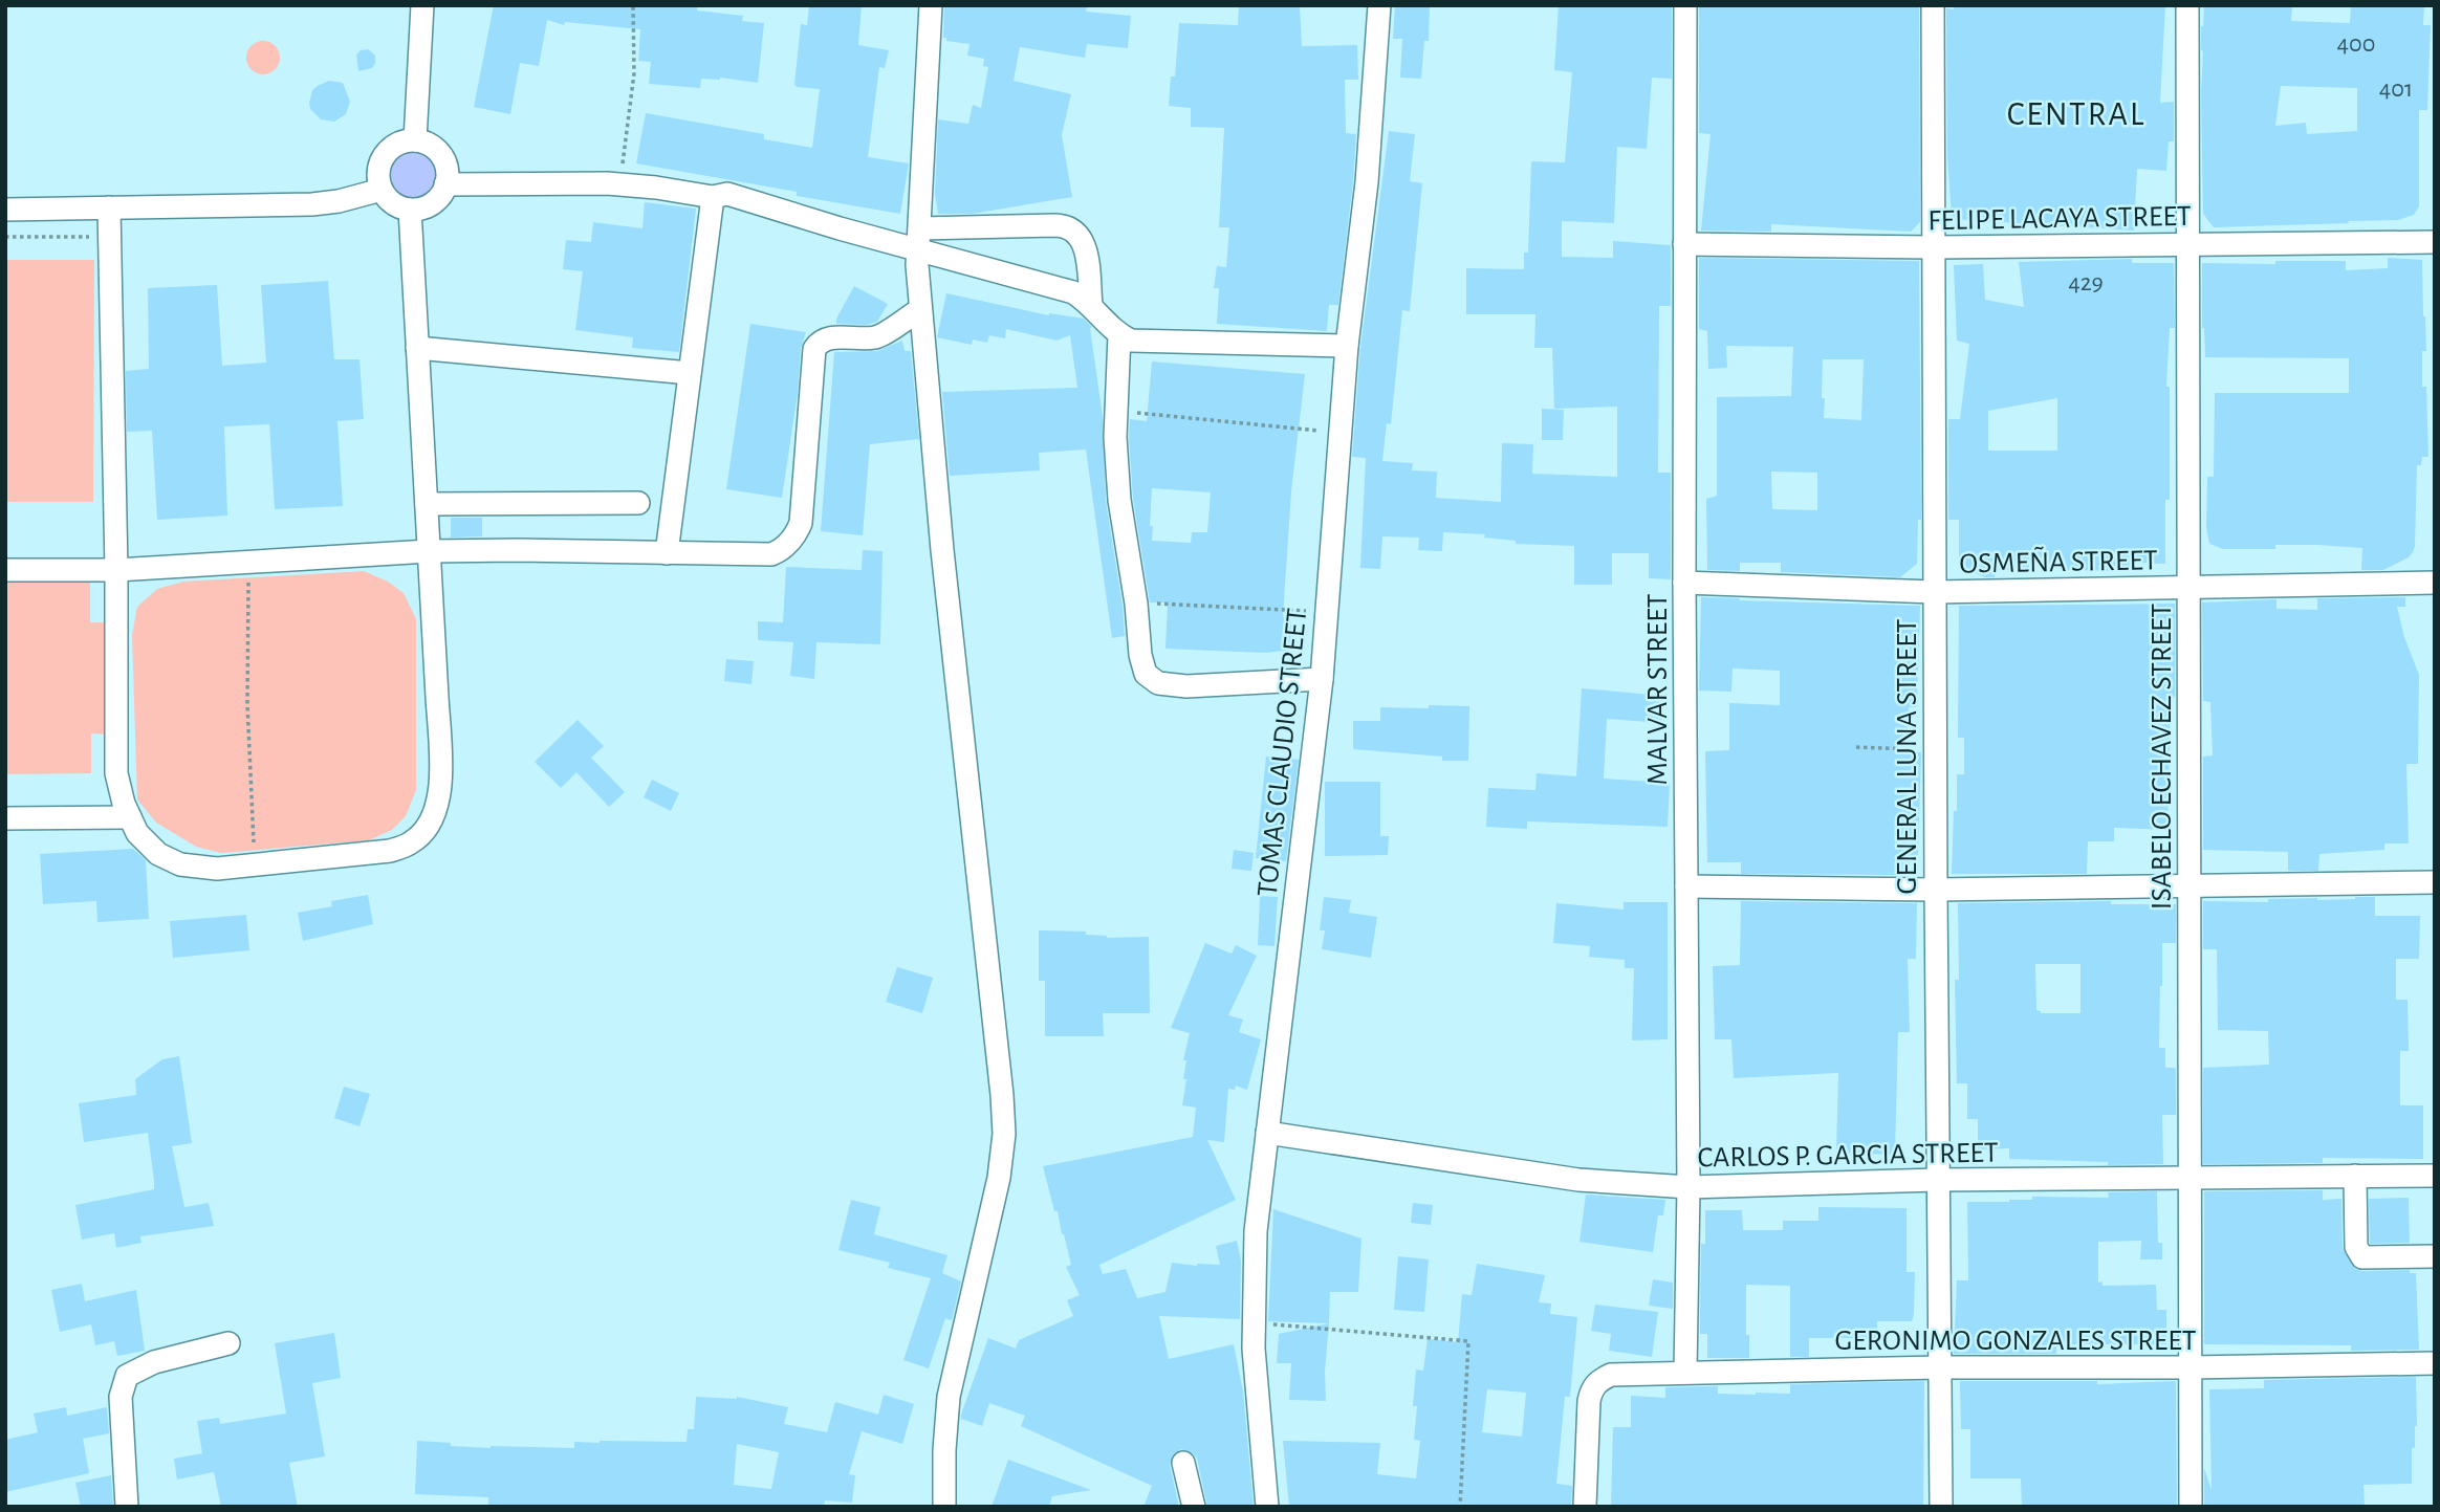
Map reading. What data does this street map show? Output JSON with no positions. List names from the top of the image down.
{
  "streets": {
    "street": [
      "FELIPE LACAYA STREET",
      "OSMEÑA STREET",
      "MALVAR STREET",
      "TOMAS CLAUDIO STREET",
      "GENERAL LUNA STREET",
      "ISABELO ECHAVEZ STREET",
      "CARLOS P. GARCIA STREET",
      "GERONIMO GONZALES STREET"
    ]
  },
  "crossings": [
    ["FELIPE LACAYA STREET", "MALVAR STREET"],
    ["FELIPE LACAYA STREET", "GENERAL LUNA STREET"],
    ["FELIPE LACAYA STREET", "ISABELO ECHAVEZ STREET"],
    ["OSMEÑA STREET", "MALVAR STREET"],
    ["OSMEÑA STREET", "GENERAL LUNA STREET"],
    ["OSMEÑA STREET", "ISABELO ECHAVEZ STREET"],
    ["MALVAR STREET", "CARLOS P. GARCIA STREET"],
    ["MALVAR STREET", "GERONIMO GONZALES STREET"],
    ["TOMAS CLAUDIO STREET", "CARLOS P. GARCIA STREET"],
    ["GENERAL LUNA STREET", "CARLOS P. GARCIA STREET"],
    ["GENERAL LUNA STREET", "GERONIMO GONZALES STREET"],
    ["ISABELO ECHAVEZ STREET", "CARLOS P. GARCIA STREET"],
    ["ISABELO ECHAVEZ STREET", "GERONIMO GONZALES STREET"]
  ],
  "districts": ["CENTRAL"],
  "house_numbers": ["400", "401", "429"]
}
